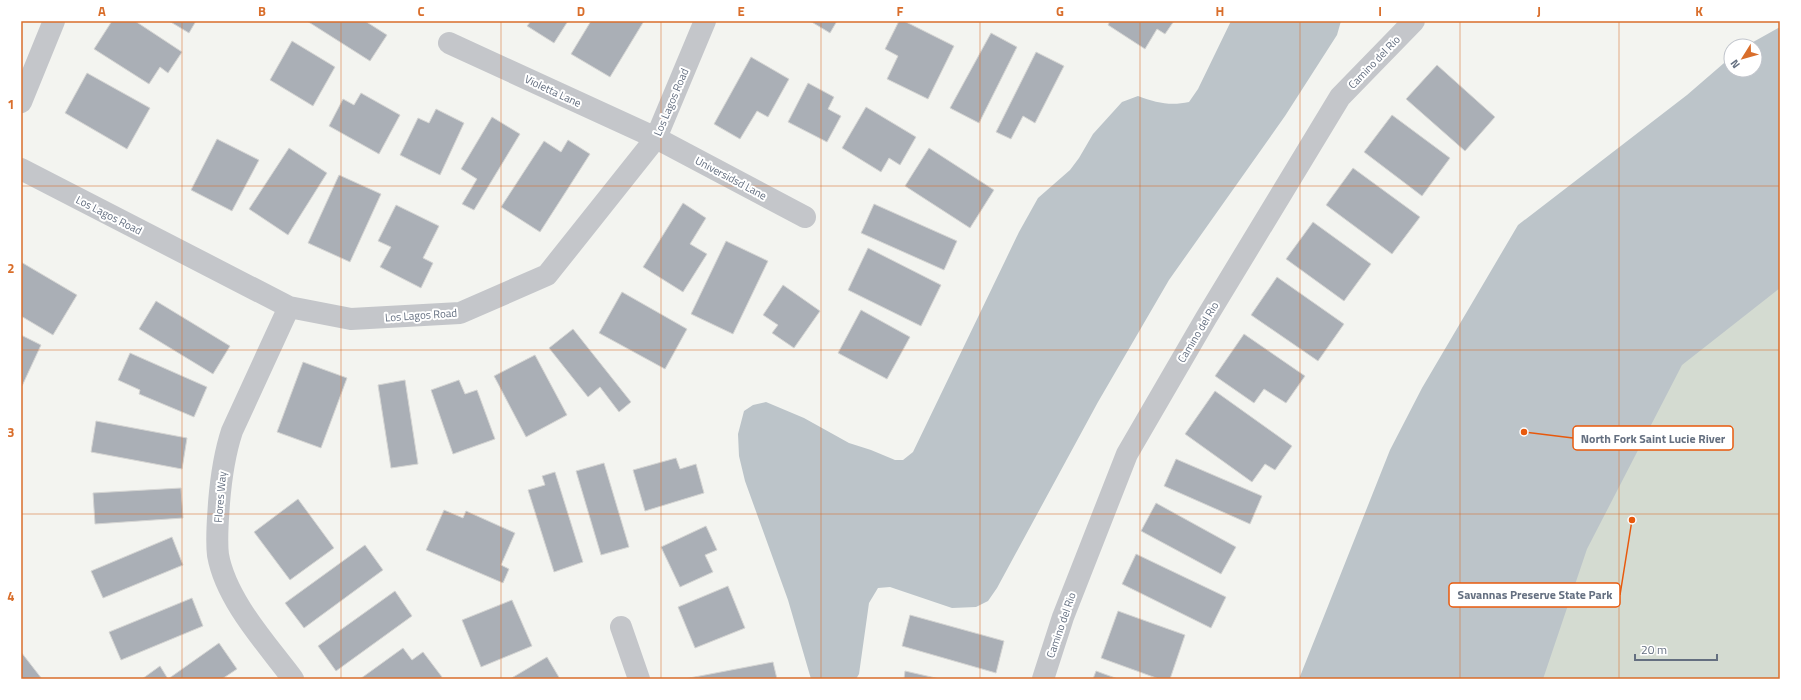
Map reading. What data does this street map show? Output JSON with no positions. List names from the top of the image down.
{
  "streets": {
    "street": [
      "Camino del Rio",
      "Violetta Lane",
      "Los Lagos Road",
      "Universidsd Lane",
      "Flores Way"
    ]
  },
  "crossings": [
    ["Violetta Lane", "Los Lagos Road"],
    ["Violetta Lane", "Universidsd Lane"],
    ["Los Lagos Road", "Universidsd Lane"],
    ["Los Lagos Road", "Flores Way"]
  ],
  "places": ["North Fork Saint Lucie River", "Savannas Preserve State Park"],
  "scale_bar": "20 m",
  "north": "bottom left",
  "grid": {
    "columns": [
      "A",
      "B",
      "C",
      "D",
      "E",
      "F",
      "G",
      "H",
      "I",
      "J",
      "K"
    ],
    "rows": [
      "1",
      "2",
      "3",
      "4"
    ]
  }
}
